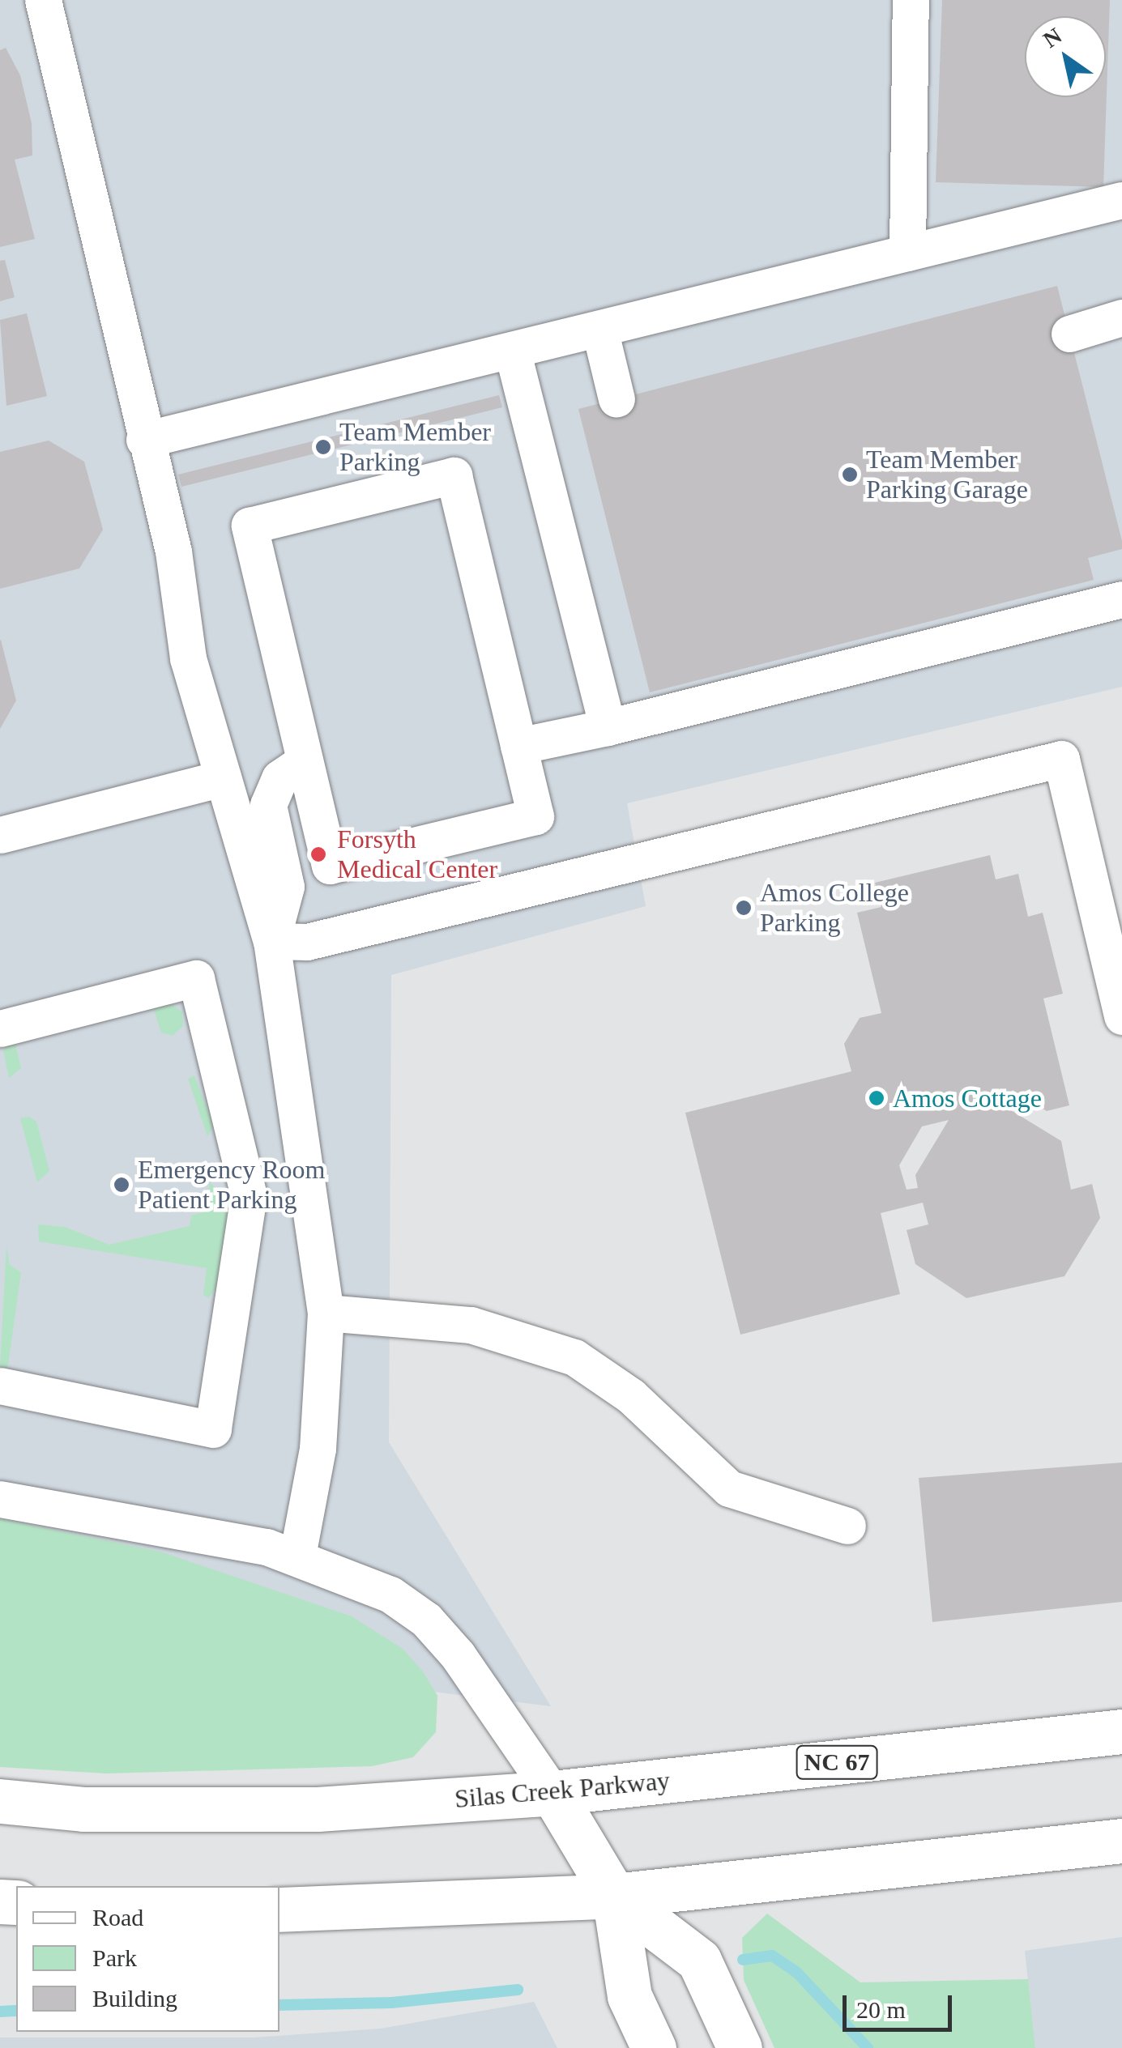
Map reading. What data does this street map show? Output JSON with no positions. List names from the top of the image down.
{
  "streets": {
    "main road": ["NC 67", "Silas Creek Parkway"]
  },
  "places": [
    "Team Member Parking",
    "Team Member Parking Garage",
    "Forsyth Medical Center",
    "Amos College Parking",
    "Amos Cottage",
    "Emergency Room Patient Parking"
  ],
  "legend": ["Road", "Park", "Building"],
  "scale_bar": "20 m",
  "north": "top left"
}
